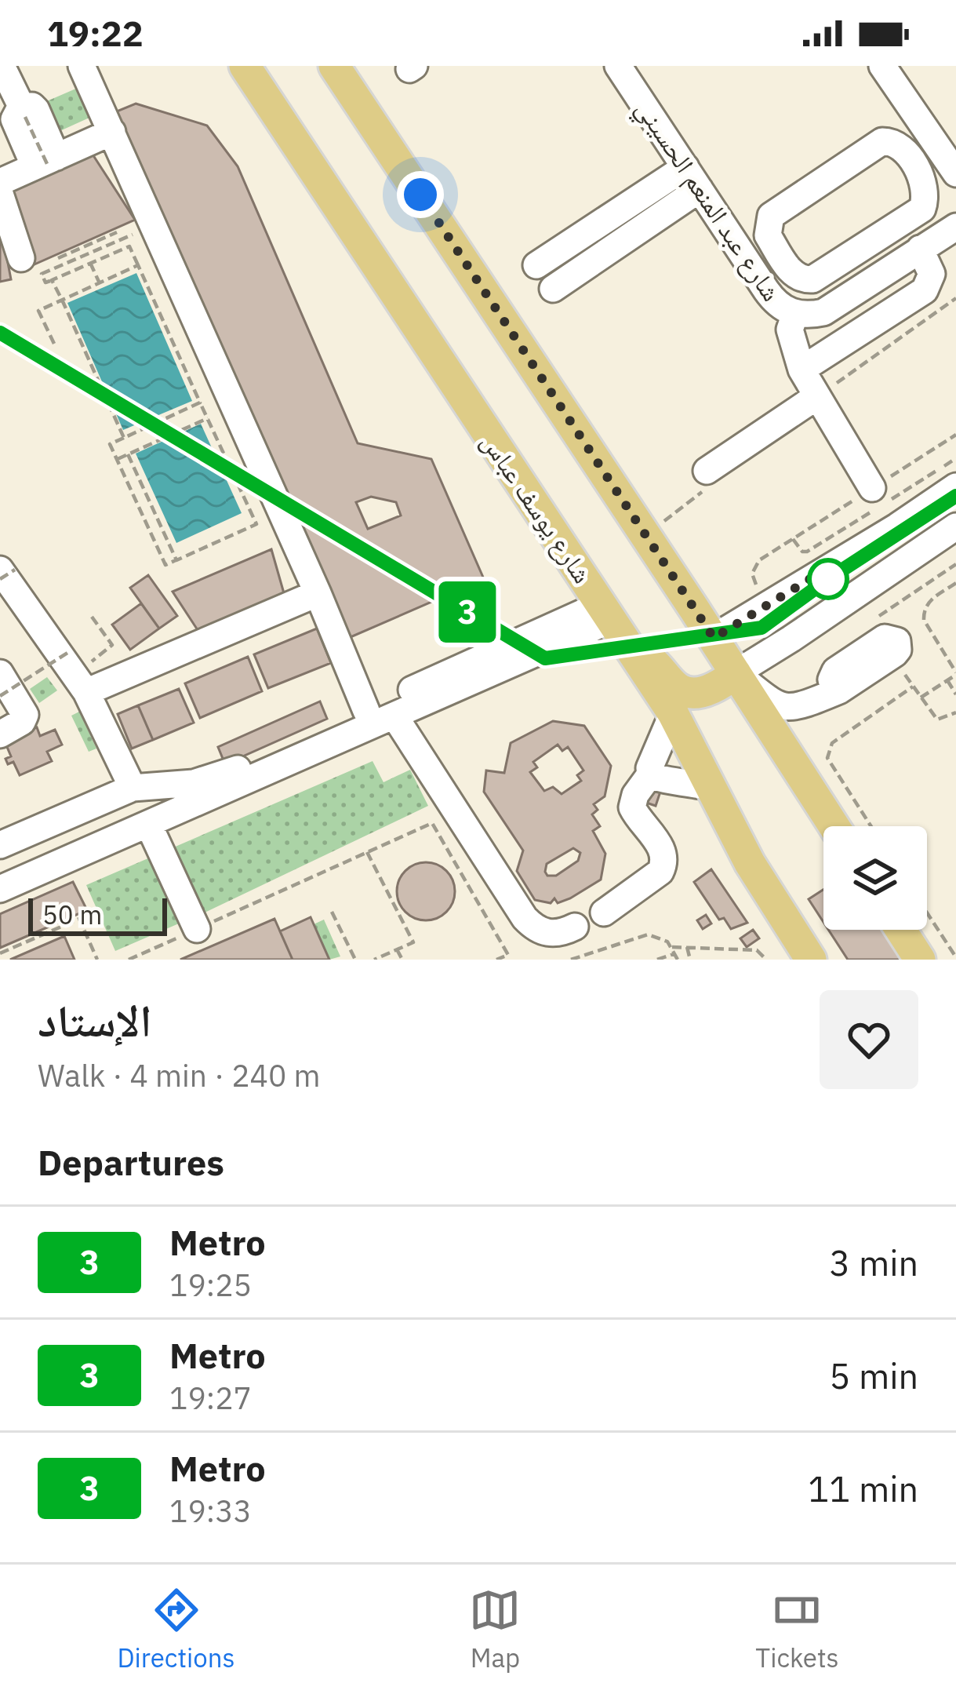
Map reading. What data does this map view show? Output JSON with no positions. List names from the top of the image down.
{
  "streets": {
    "main road": ["شارع يوسف عباس"],
    "street": ["شارع عبد المنعم الحسيني"]
  },
  "lines": ["metro line 3"],
  "scale_bar": "50 m",
  "page": {
    "status": "19:22",
    "on_map": "3",
    "scale": "50 m",
    "heading": [
      ["الإستاد", "Walk · 4 min · 240 m"],
      "Departures"
    ],
    "list": [
      {
        "mark": "3",
        "name": "Metro",
        "note": "19:25",
        "value": "3 min"
      },
      {
        "mark": "3",
        "name": "Metro",
        "note": "19:27",
        "value": "5 min"
      },
      {
        "mark": "3",
        "name": "Metro",
        "note": "19:33",
        "value": "11 min"
      }
    ],
    "tabs": ["Directions", "Map", "Tickets"]
  }
}
